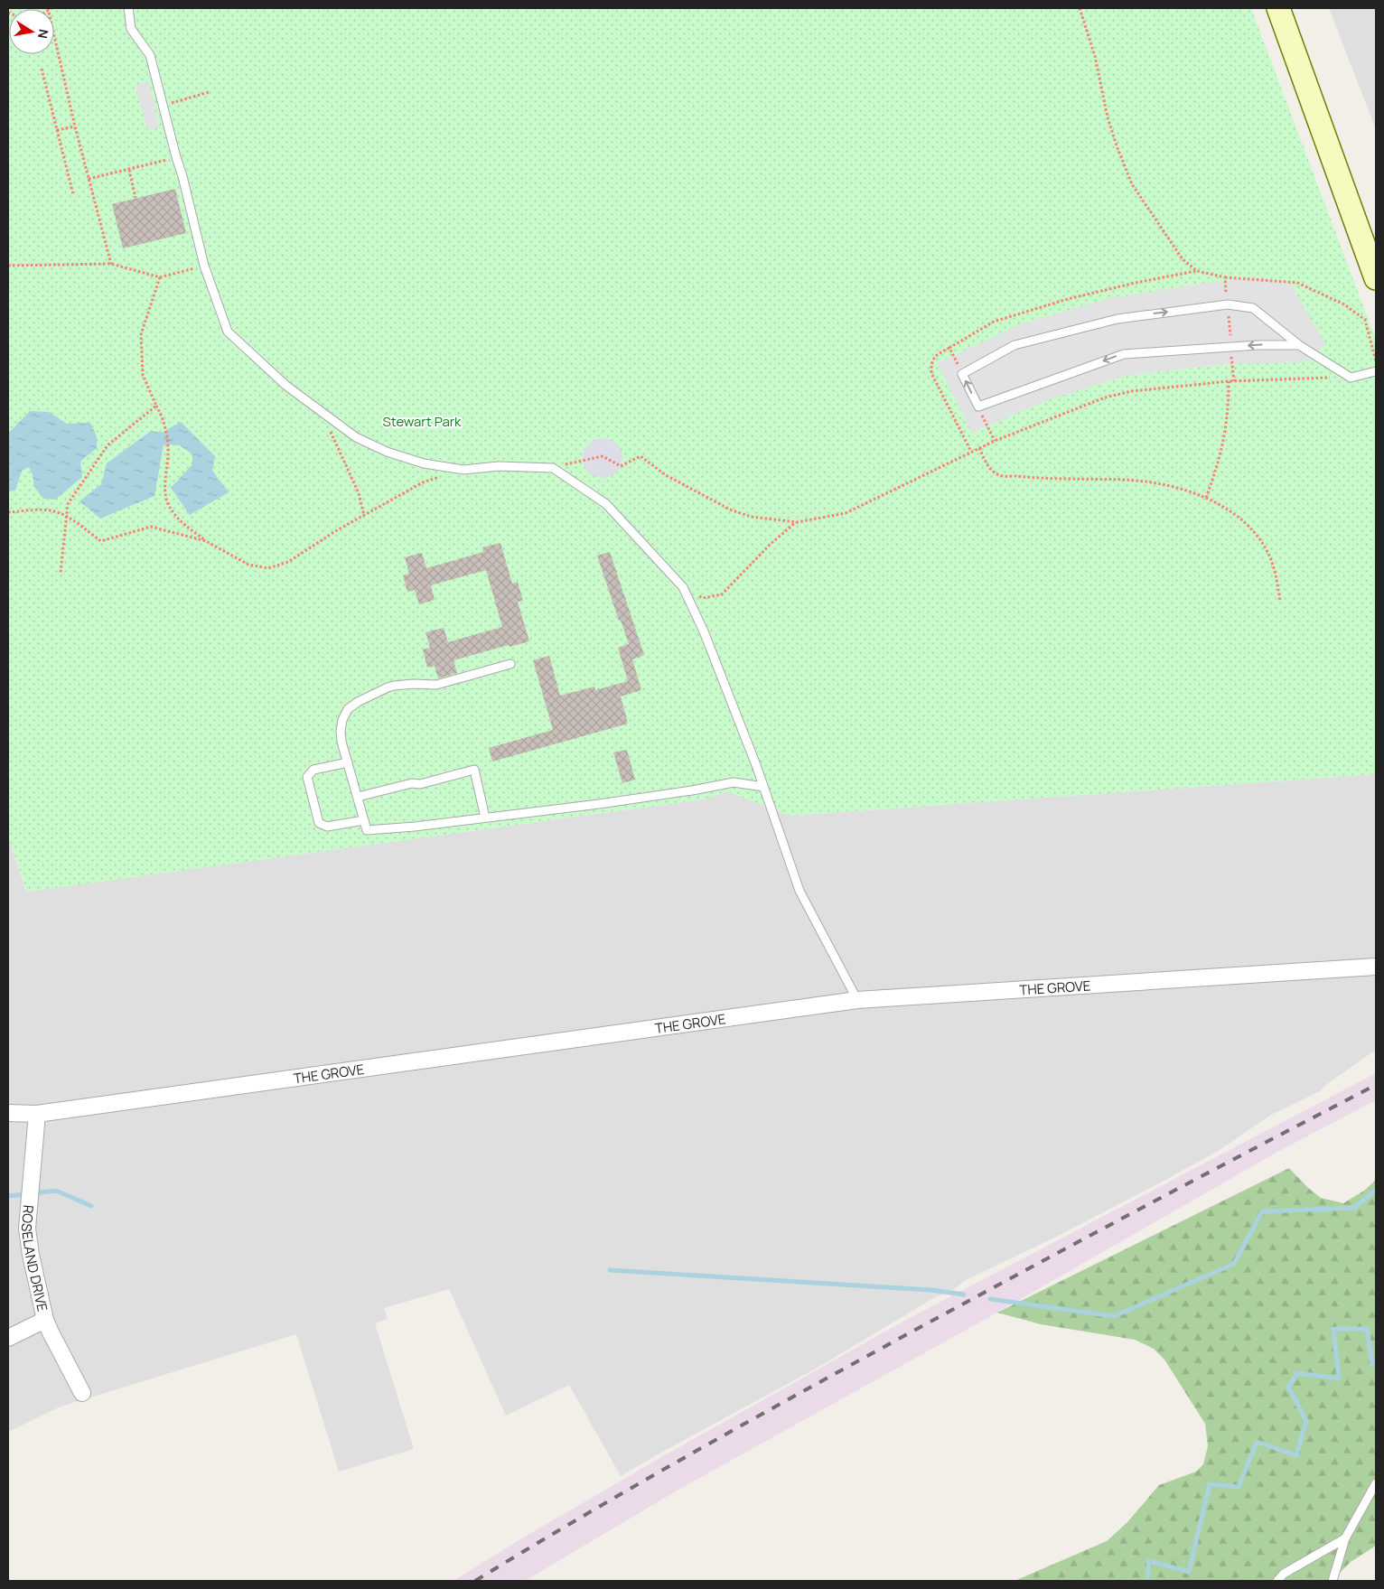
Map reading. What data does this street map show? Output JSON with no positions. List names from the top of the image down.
{
  "streets": {
    "street": ["THE GROVE", "ROSELAND DRIVE"]
  },
  "crossings": [
    ["THE GROVE", "ROSELAND DRIVE"]
  ],
  "parks": ["Stewart Park"],
  "north": "right"
}
